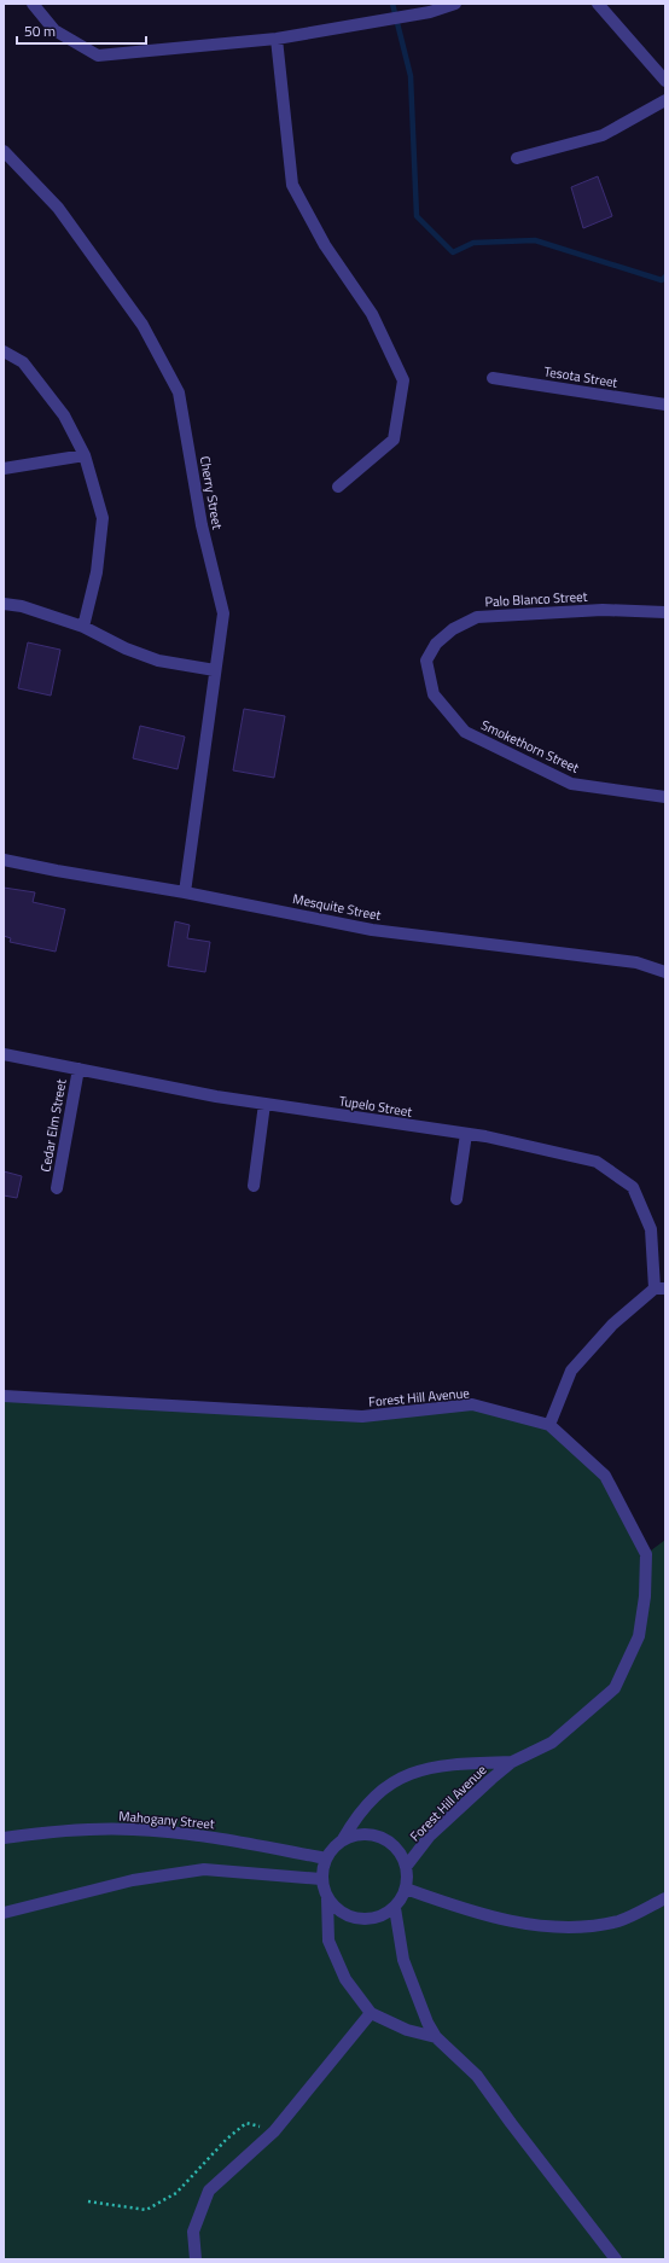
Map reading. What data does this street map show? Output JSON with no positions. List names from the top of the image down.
{
  "streets": {
    "street": [
      "Tesota Street",
      "Cherry Street",
      "Palo Blanco Street",
      "Smokethorn Street",
      "Mesquite Street",
      "Tupelo Street",
      "Cedar Elm Street",
      "Forest Hill Avenue",
      "Mahogany Street"
    ]
  },
  "crossings": [
    ["Cherry Street", "Mesquite Street"],
    ["Palo Blanco Street", "Smokethorn Street"],
    ["Tupelo Street", "Cedar Elm Street"],
    ["Forest Hill Avenue", "Mahogany Street"]
  ],
  "scale_bar": "50 m"
}
